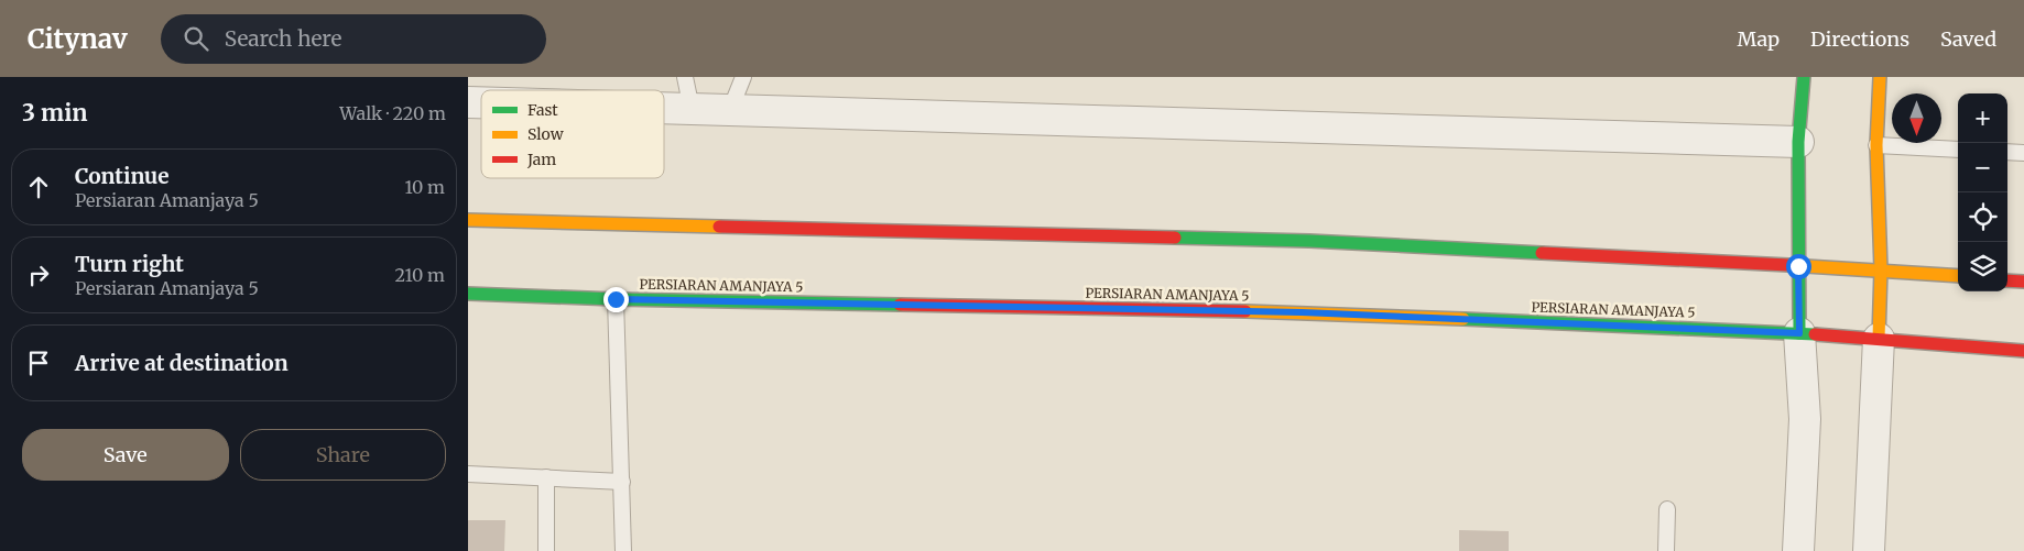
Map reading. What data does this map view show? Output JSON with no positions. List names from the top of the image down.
{
  "streets": {
    "main road": ["PERSIARAN AMANJAYA 5"]
  },
  "legend": ["Fast", "Slow", "Jam"],
  "north": "bottom",
  "page": {
    "header": "Citynav",
    "search": "Search here",
    "nav": ["Map", "Directions", "Saved"],
    "heading": ["3 min", "Walk · 220 m"],
    "map_buttons": ["+", "−"],
    "list": [
      ["Continue", "Persiaran Amanjaya 5", "10 m"],
      ["Turn right", "Persiaran Amanjaya 5", "210 m"],
      "Arrive at destination"
    ],
    "buttons": ["Save", "Share"]
  }
}
